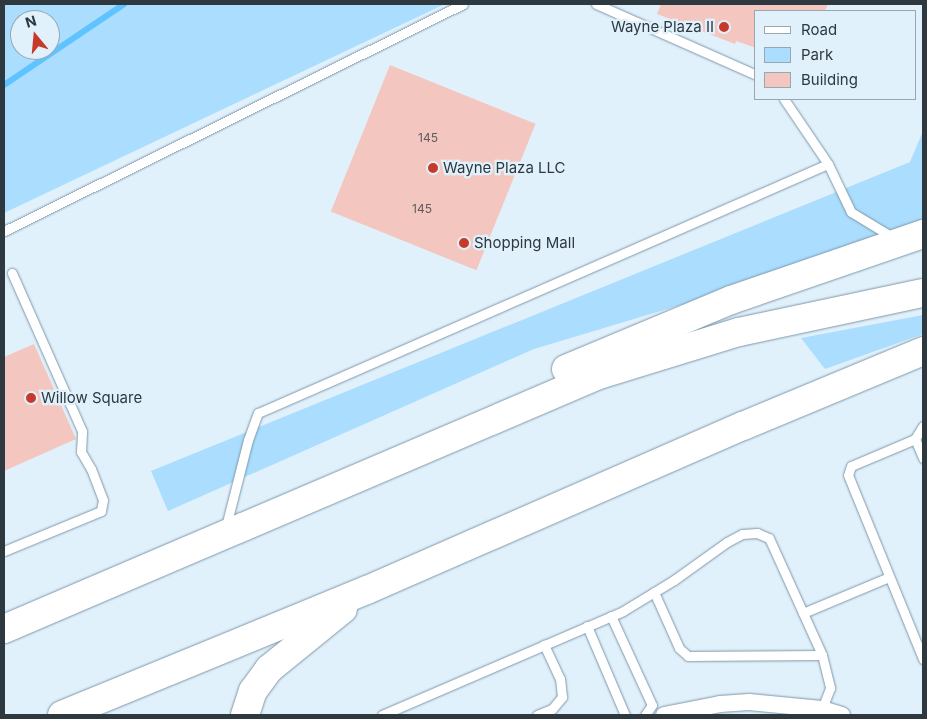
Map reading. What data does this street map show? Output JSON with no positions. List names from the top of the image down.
{
  "places": [
    "Wayne Plaza II",
    "Wayne Plaza LLC",
    "Shopping Mall",
    "Willow Square"
  ],
  "house_numbers": ["145", "145"],
  "legend": ["Road", "Park", "Building"],
  "north": "top"
}
